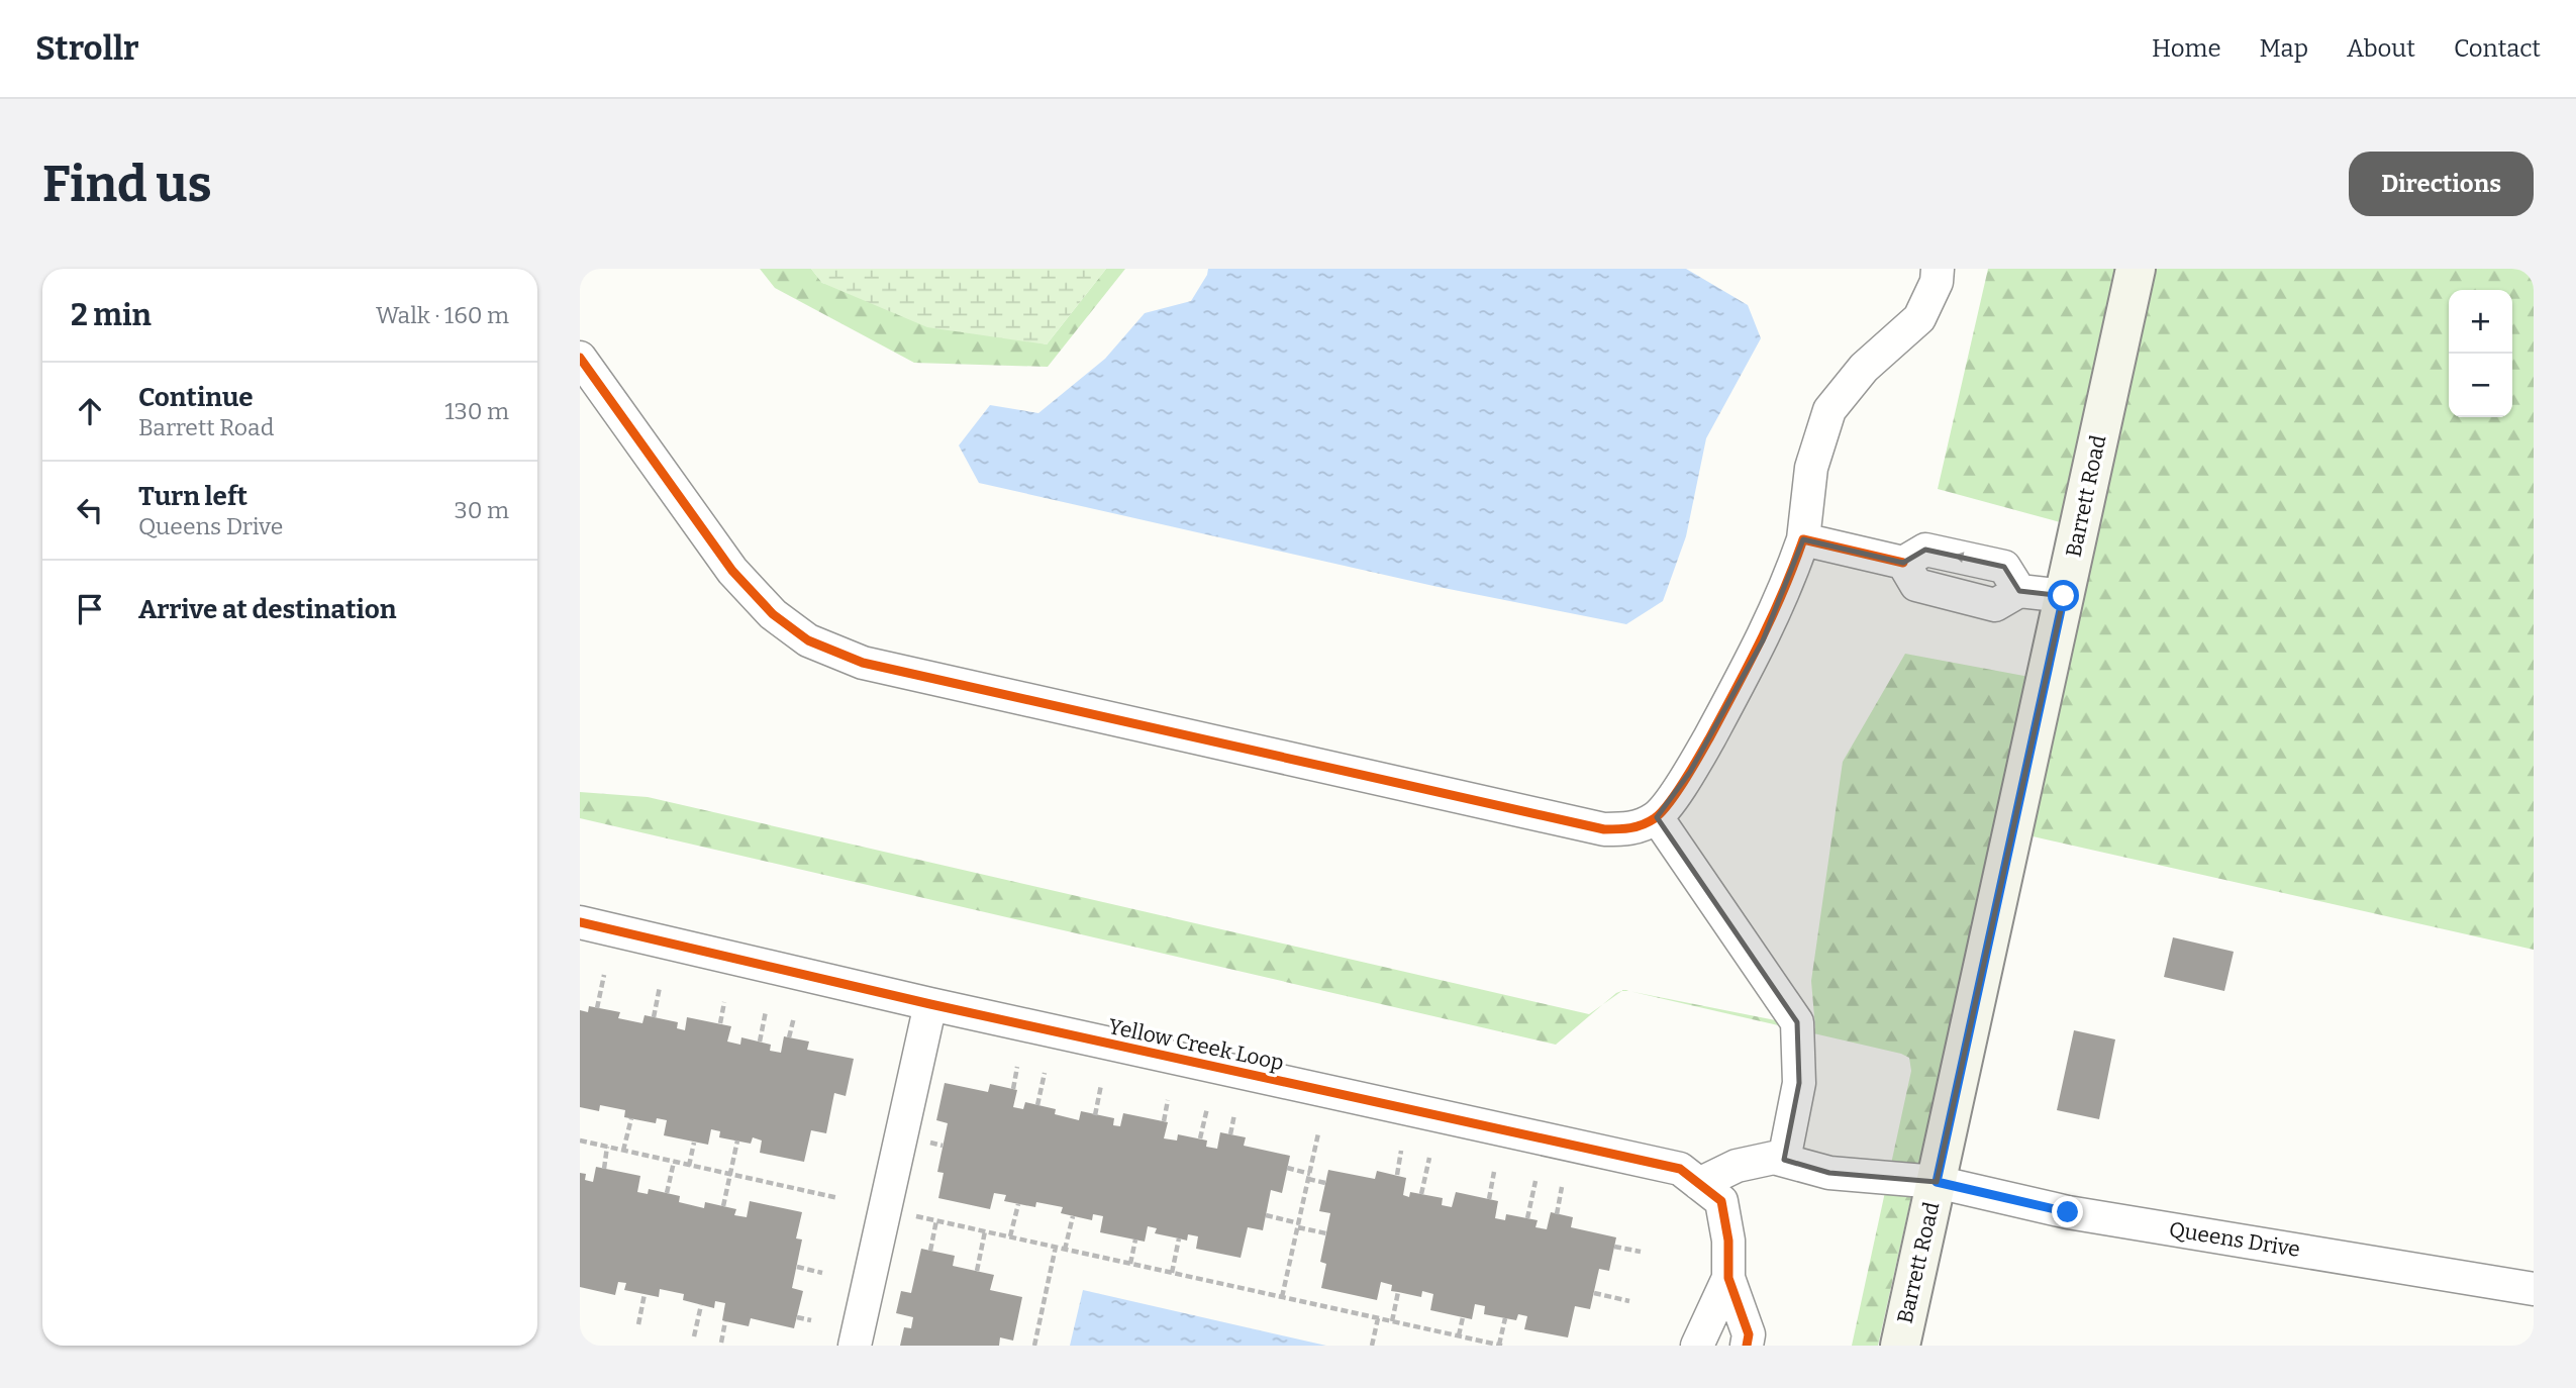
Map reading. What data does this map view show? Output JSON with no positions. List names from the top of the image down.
{
  "streets": {
    "street": ["Barrett Road", "Yellow Creek Loop", "Queens Drive"]
  },
  "crossings": [
    ["Barrett Road", "Queens Drive"],
    ["Yellow Creek Loop", "Queens Drive"]
  ],
  "page": {
    "header": "Strollr",
    "nav": [
      "Home",
      "Map",
      "About",
      "Contact"
    ],
    "buttons": "Directions",
    "title": "Find us",
    "heading": ["2 min", "Walk · 160 m"],
    "map_buttons": ["+", "−"],
    "list": [
      ["Continue", "Barrett Road", "130 m"],
      ["Turn left", "Queens Drive", "30 m"],
      "Arrive at destination"
    ]
  }
}
